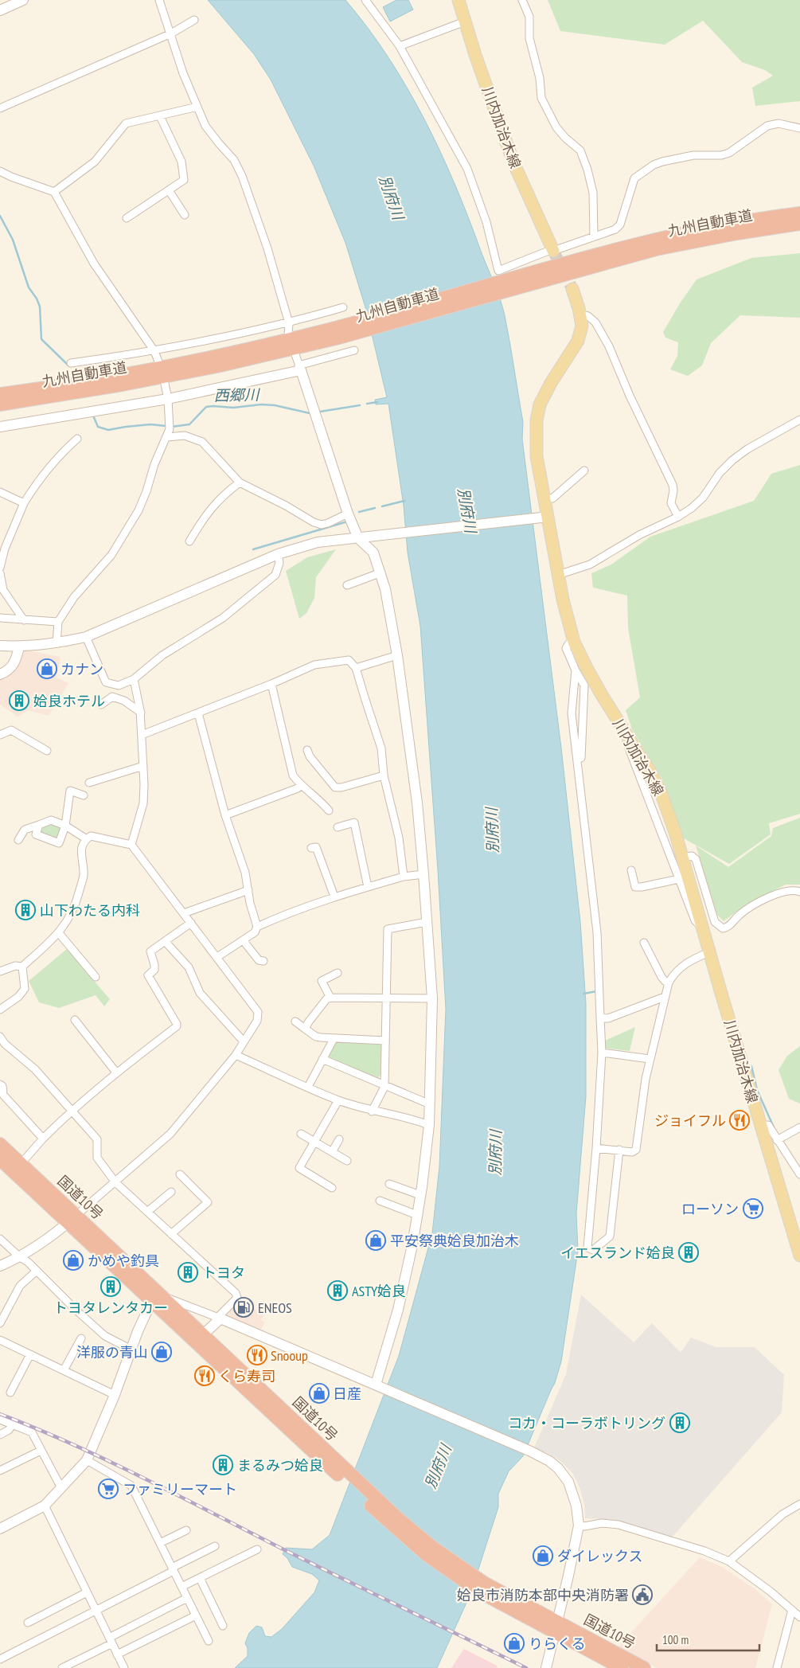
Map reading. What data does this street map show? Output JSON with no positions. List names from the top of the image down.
{
  "streets": {
    "highway": ["九州自動車道", "国道10号"],
    "main road": ["川内加治木線"]
  },
  "water": ["別府川", "西郷川"],
  "places": {
    "shop": [
      "カナン",
      "平安祭典姶良加治木",
      "かめや釣具",
      "洋服の青山",
      "日産",
      "ダイレックス",
      "りらくる"
    ],
    "building": [
      "姶良ホテル",
      "山下わたる内科",
      "イエスランド姶良",
      "トヨタ",
      "トヨタレンタカー",
      "ASTY姶良",
      "コカ・コーラボトリング",
      "まるみつ姶良"
    ],
    "restaurant": ["ジョイフル", "Snooup", "くら寿司"],
    "supermarket": ["ローソン", "ファミリーマート"],
    "fuel station": ["ENEOS"],
    "public building": ["姶良市消防本部中央消防署"]
  },
  "scale_bar": "100 m"
}
